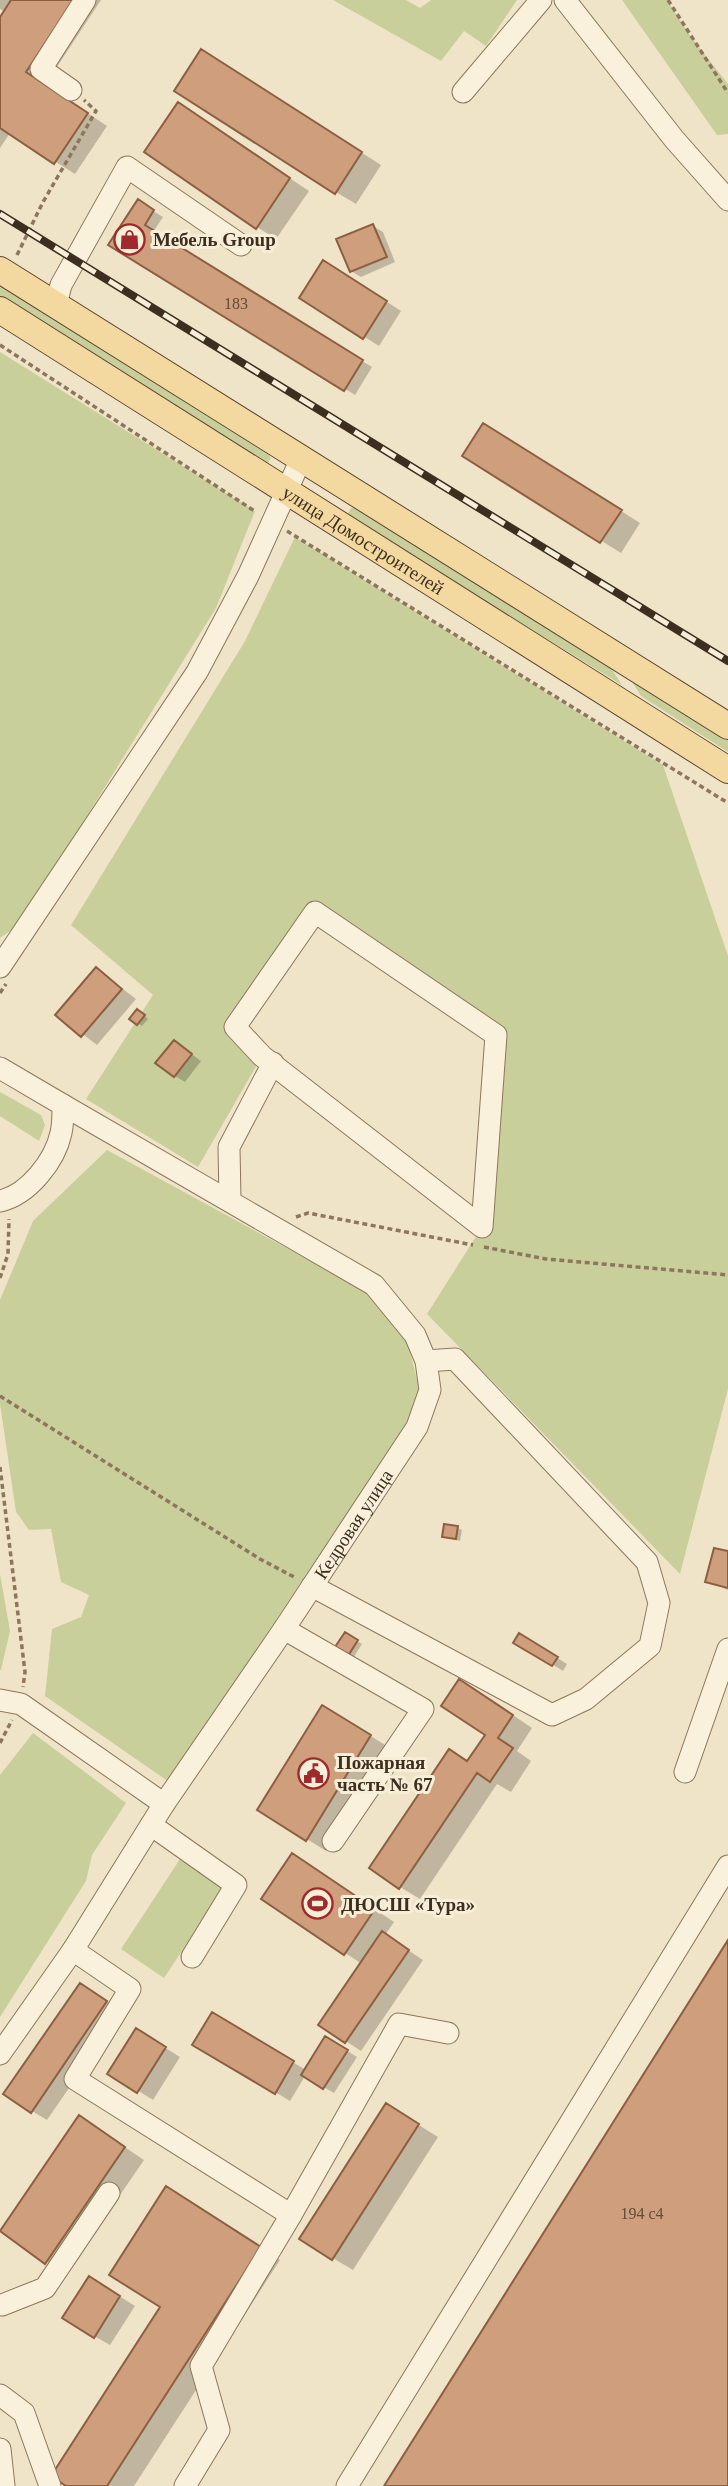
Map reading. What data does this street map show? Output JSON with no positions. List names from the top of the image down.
{
  "streets": {
    "main road": ["улица Домостроителей"],
    "street": ["Кедровая улица"]
  },
  "places": {
    "shop": ["Мебель Group"],
    "public building": ["Пожарная часть № 67"],
    "sports": ["ДЮСШ «Тура»"]
  },
  "house_numbers": ["183", "194 с4"]
}
